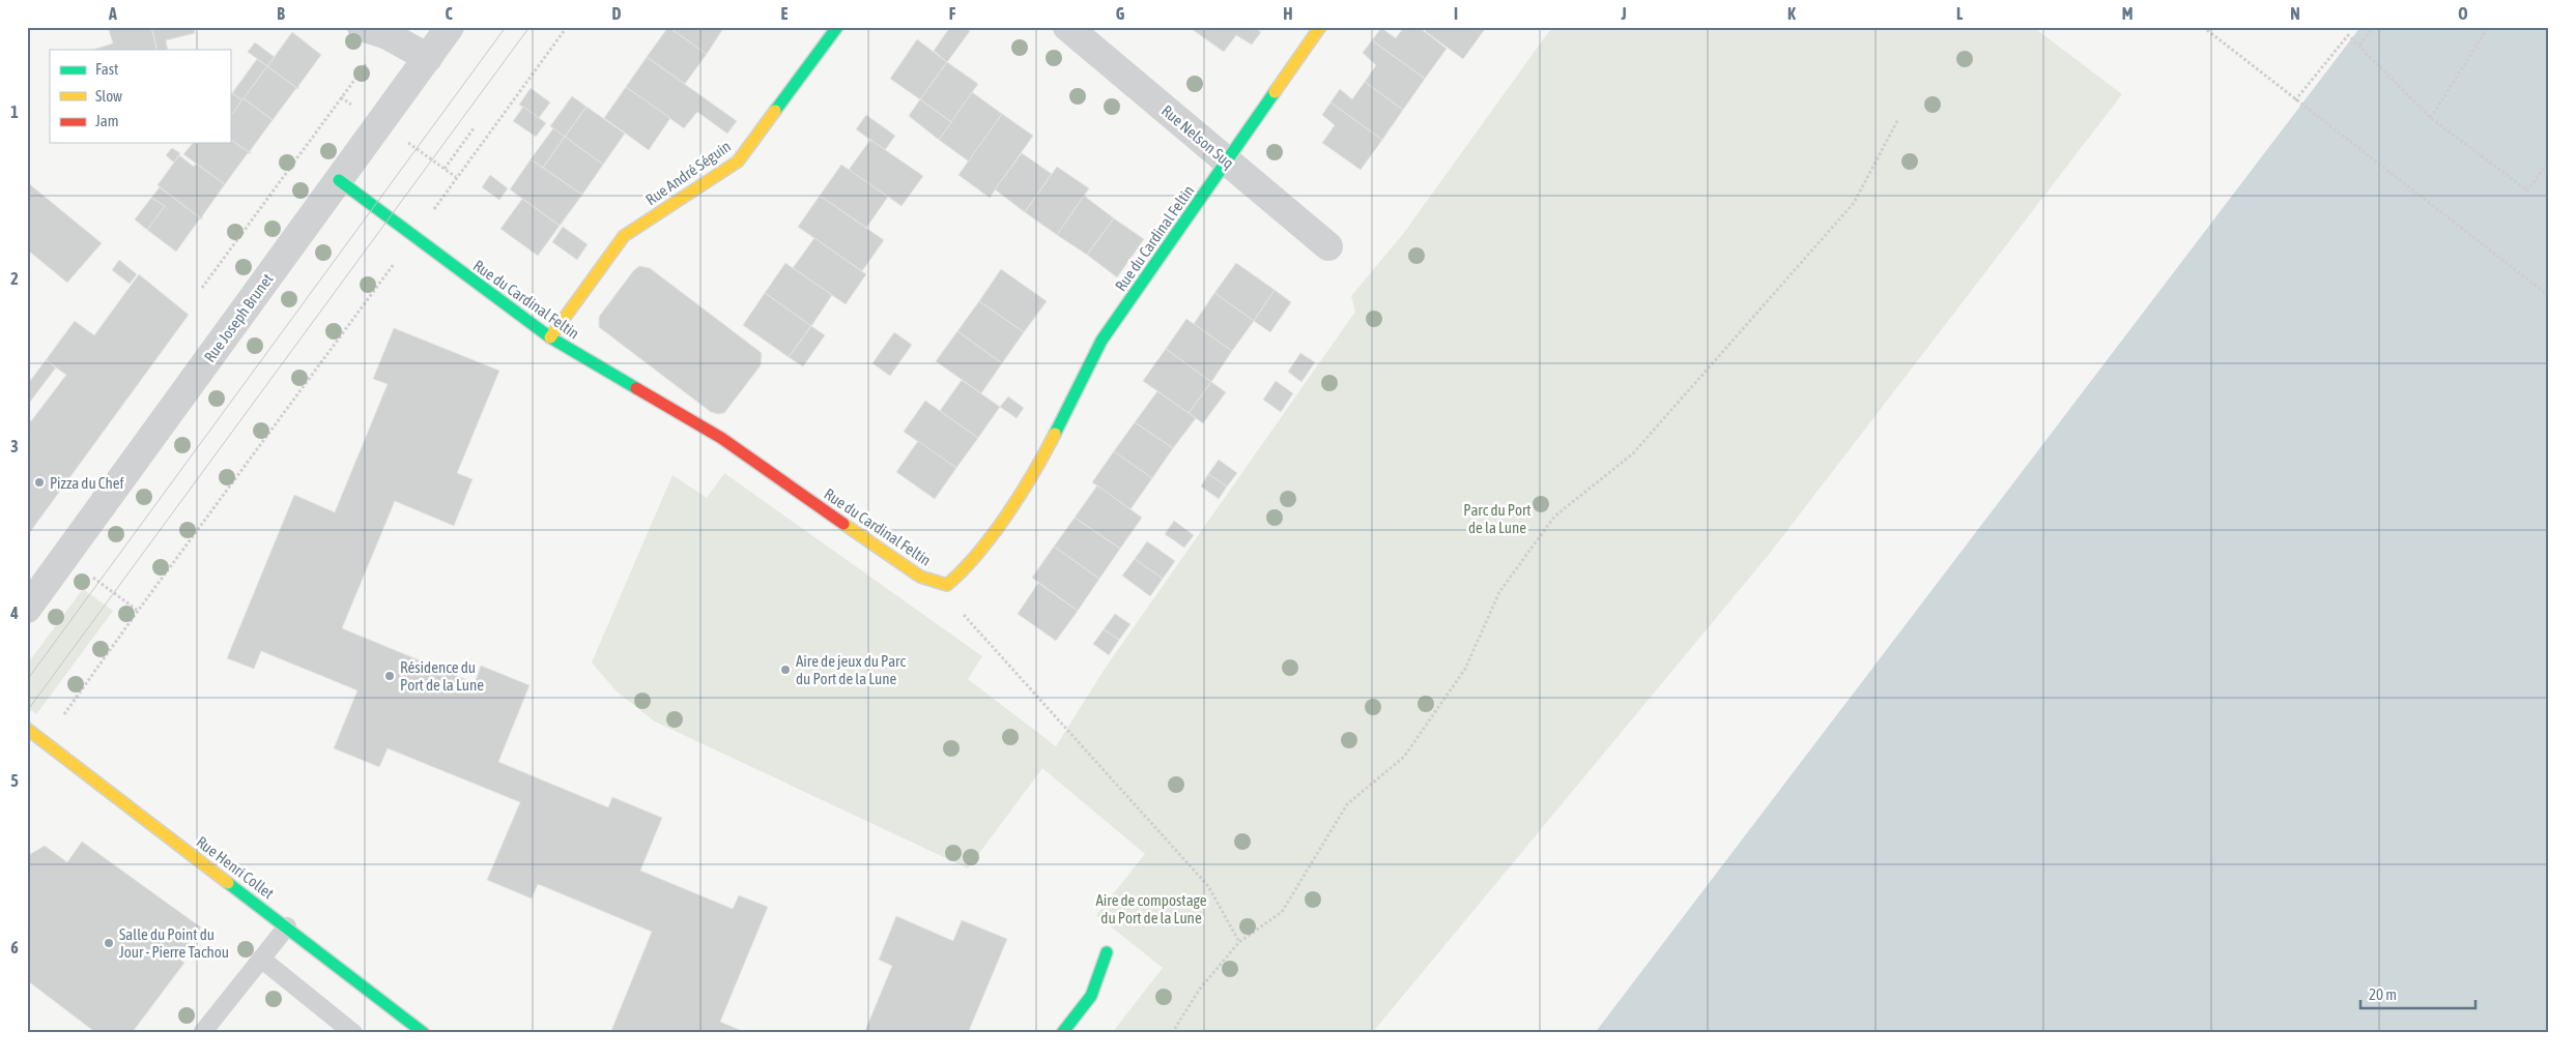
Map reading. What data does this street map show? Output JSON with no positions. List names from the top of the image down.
{
  "streets": {
    "street": [
      "Rue Nelson Suq",
      "Rue André Séguin",
      "Rue du Cardinal Feltin",
      "Rue Joseph Brunet",
      "Rue Henri Collet"
    ]
  },
  "crossings": [
    ["Rue Nelson Suq", "Rue du Cardinal Feltin"],
    ["Rue André Séguin", "Rue du Cardinal Feltin"],
    ["Rue du Cardinal Feltin", "Rue Joseph Brunet"]
  ],
  "parks": ["Parc du Port de la Lune", "Aire de compostage du Port de la Lune"],
  "places": [
    "Pizza du Chef",
    "Aire de jeux du Parc du Port de la Lune",
    "Résidence du Port de la Lune",
    "Salle du Point du Jour - Pierre Tachou"
  ],
  "legend": ["Fast", "Slow", "Jam"],
  "scale_bar": "20 m",
  "grid": {
    "columns": [
      "A",
      "B",
      "C",
      "D",
      "E",
      "F",
      "G",
      "H",
      "I",
      "J",
      "K",
      "L",
      "M",
      "N",
      "O"
    ],
    "rows": [
      "1",
      "2",
      "3",
      "4",
      "5",
      "6"
    ]
  }
}
